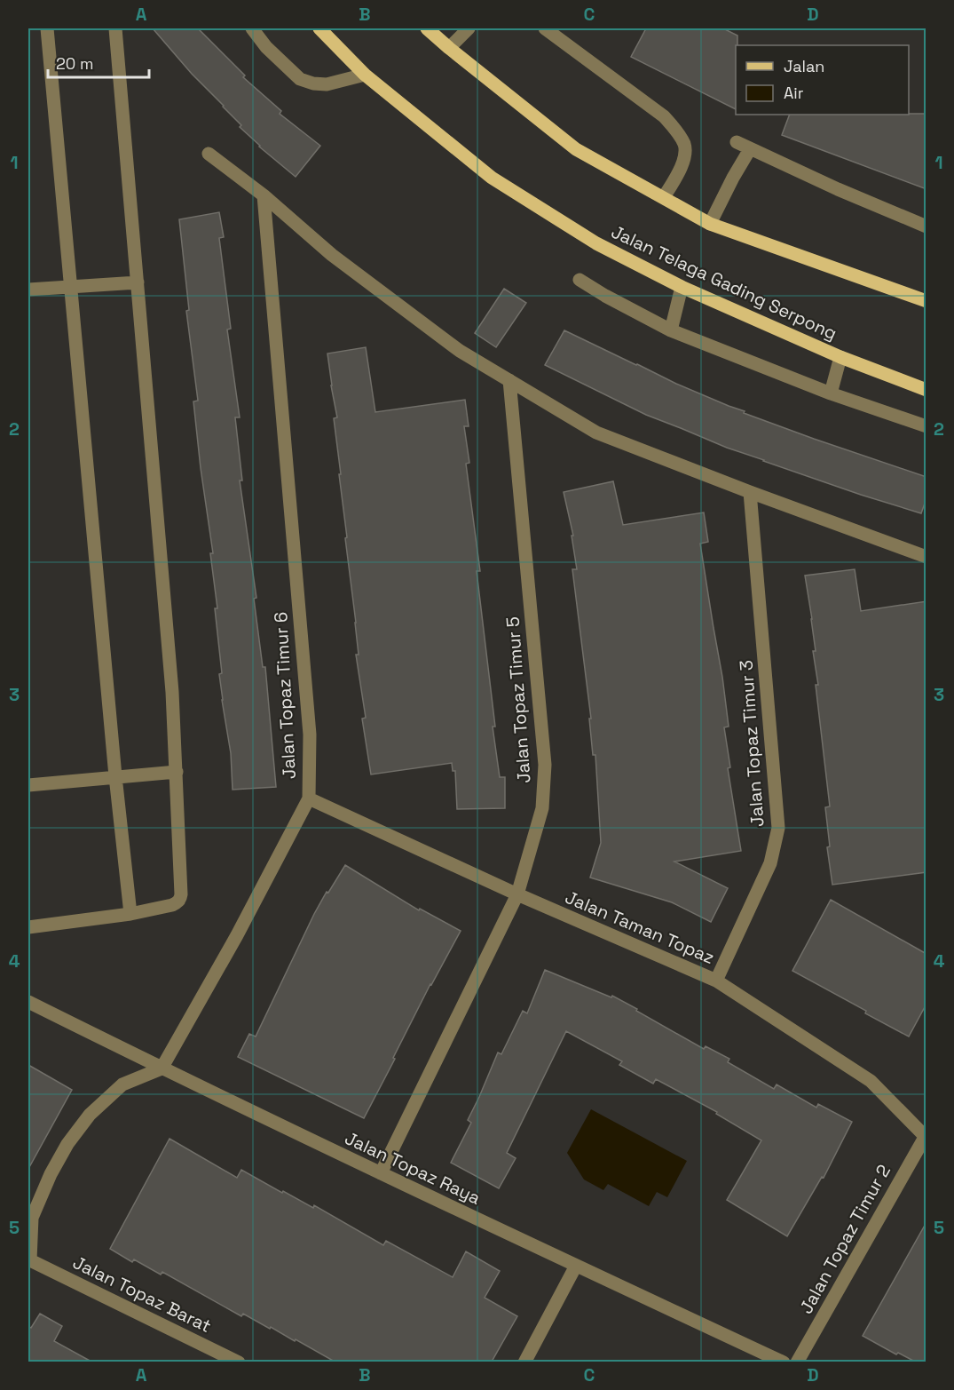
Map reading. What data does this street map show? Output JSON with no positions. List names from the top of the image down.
{
  "streets": {
    "main road": ["Jalan Telaga Gading Serpong"],
    "street": [
      "Jalan Topaz Timur 6",
      "Jalan Topaz Timur 5",
      "Jalan Topaz Timur 3",
      "Jalan Taman Topaz",
      "Jalan Topaz Raya",
      "Jalan Topaz Timur 2",
      "Jalan Topaz Barat"
    ]
  },
  "crossings": [
    ["Jalan Topaz Timur 6", "Jalan Taman Topaz"],
    ["Jalan Topaz Timur 6", "Jalan Topaz Raya"],
    ["Jalan Topaz Timur 5", "Jalan Taman Topaz"],
    ["Jalan Topaz Timur 5", "Jalan Topaz Raya"],
    ["Jalan Topaz Timur 3", "Jalan Taman Topaz"],
    ["Jalan Taman Topaz", "Jalan Topaz Timur 2"]
  ],
  "legend": ["Jalan", "Air"],
  "scale_bar": "20 m",
  "grid": {
    "columns": [
      "A",
      "B",
      "C",
      "D"
    ],
    "rows": [
      "1",
      "2",
      "3",
      "4",
      "5"
    ]
  }
}
